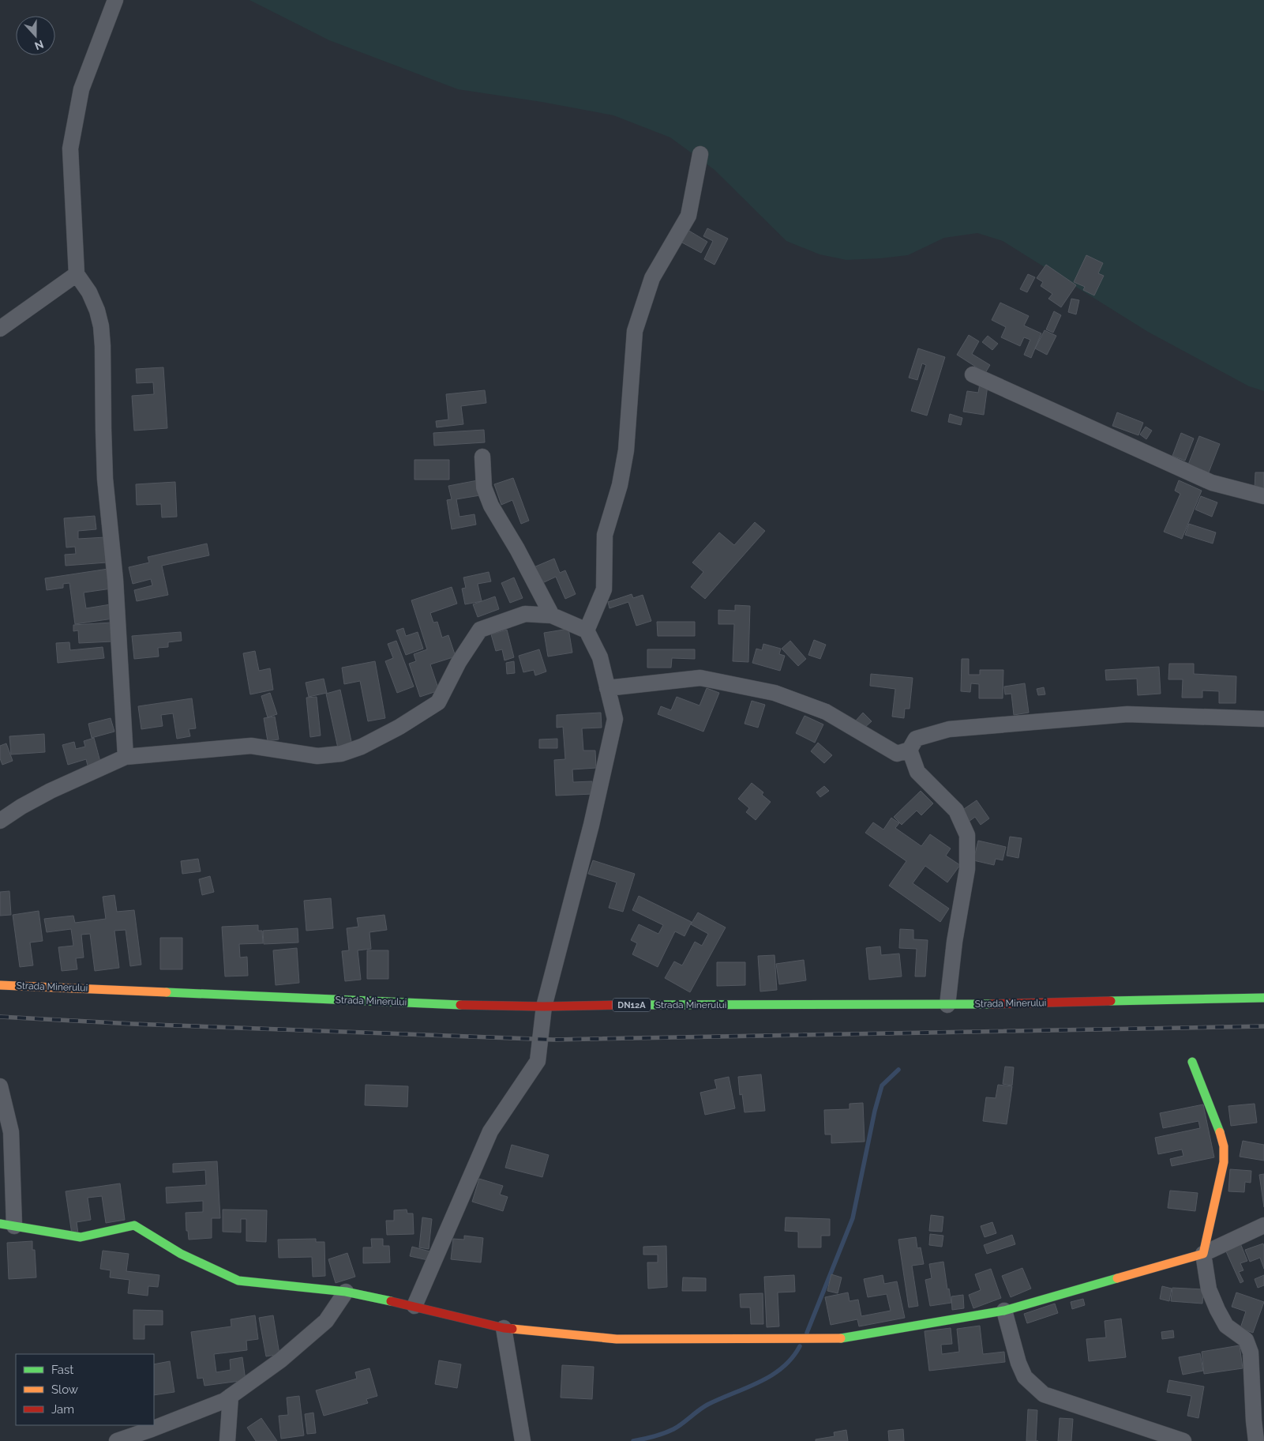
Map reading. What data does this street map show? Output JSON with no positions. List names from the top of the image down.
{
  "streets": {
    "street": ["Strada Minerului", "DN12A"]
  },
  "legend": ["Fast", "Slow", "Jam"],
  "north": "bottom"
}
